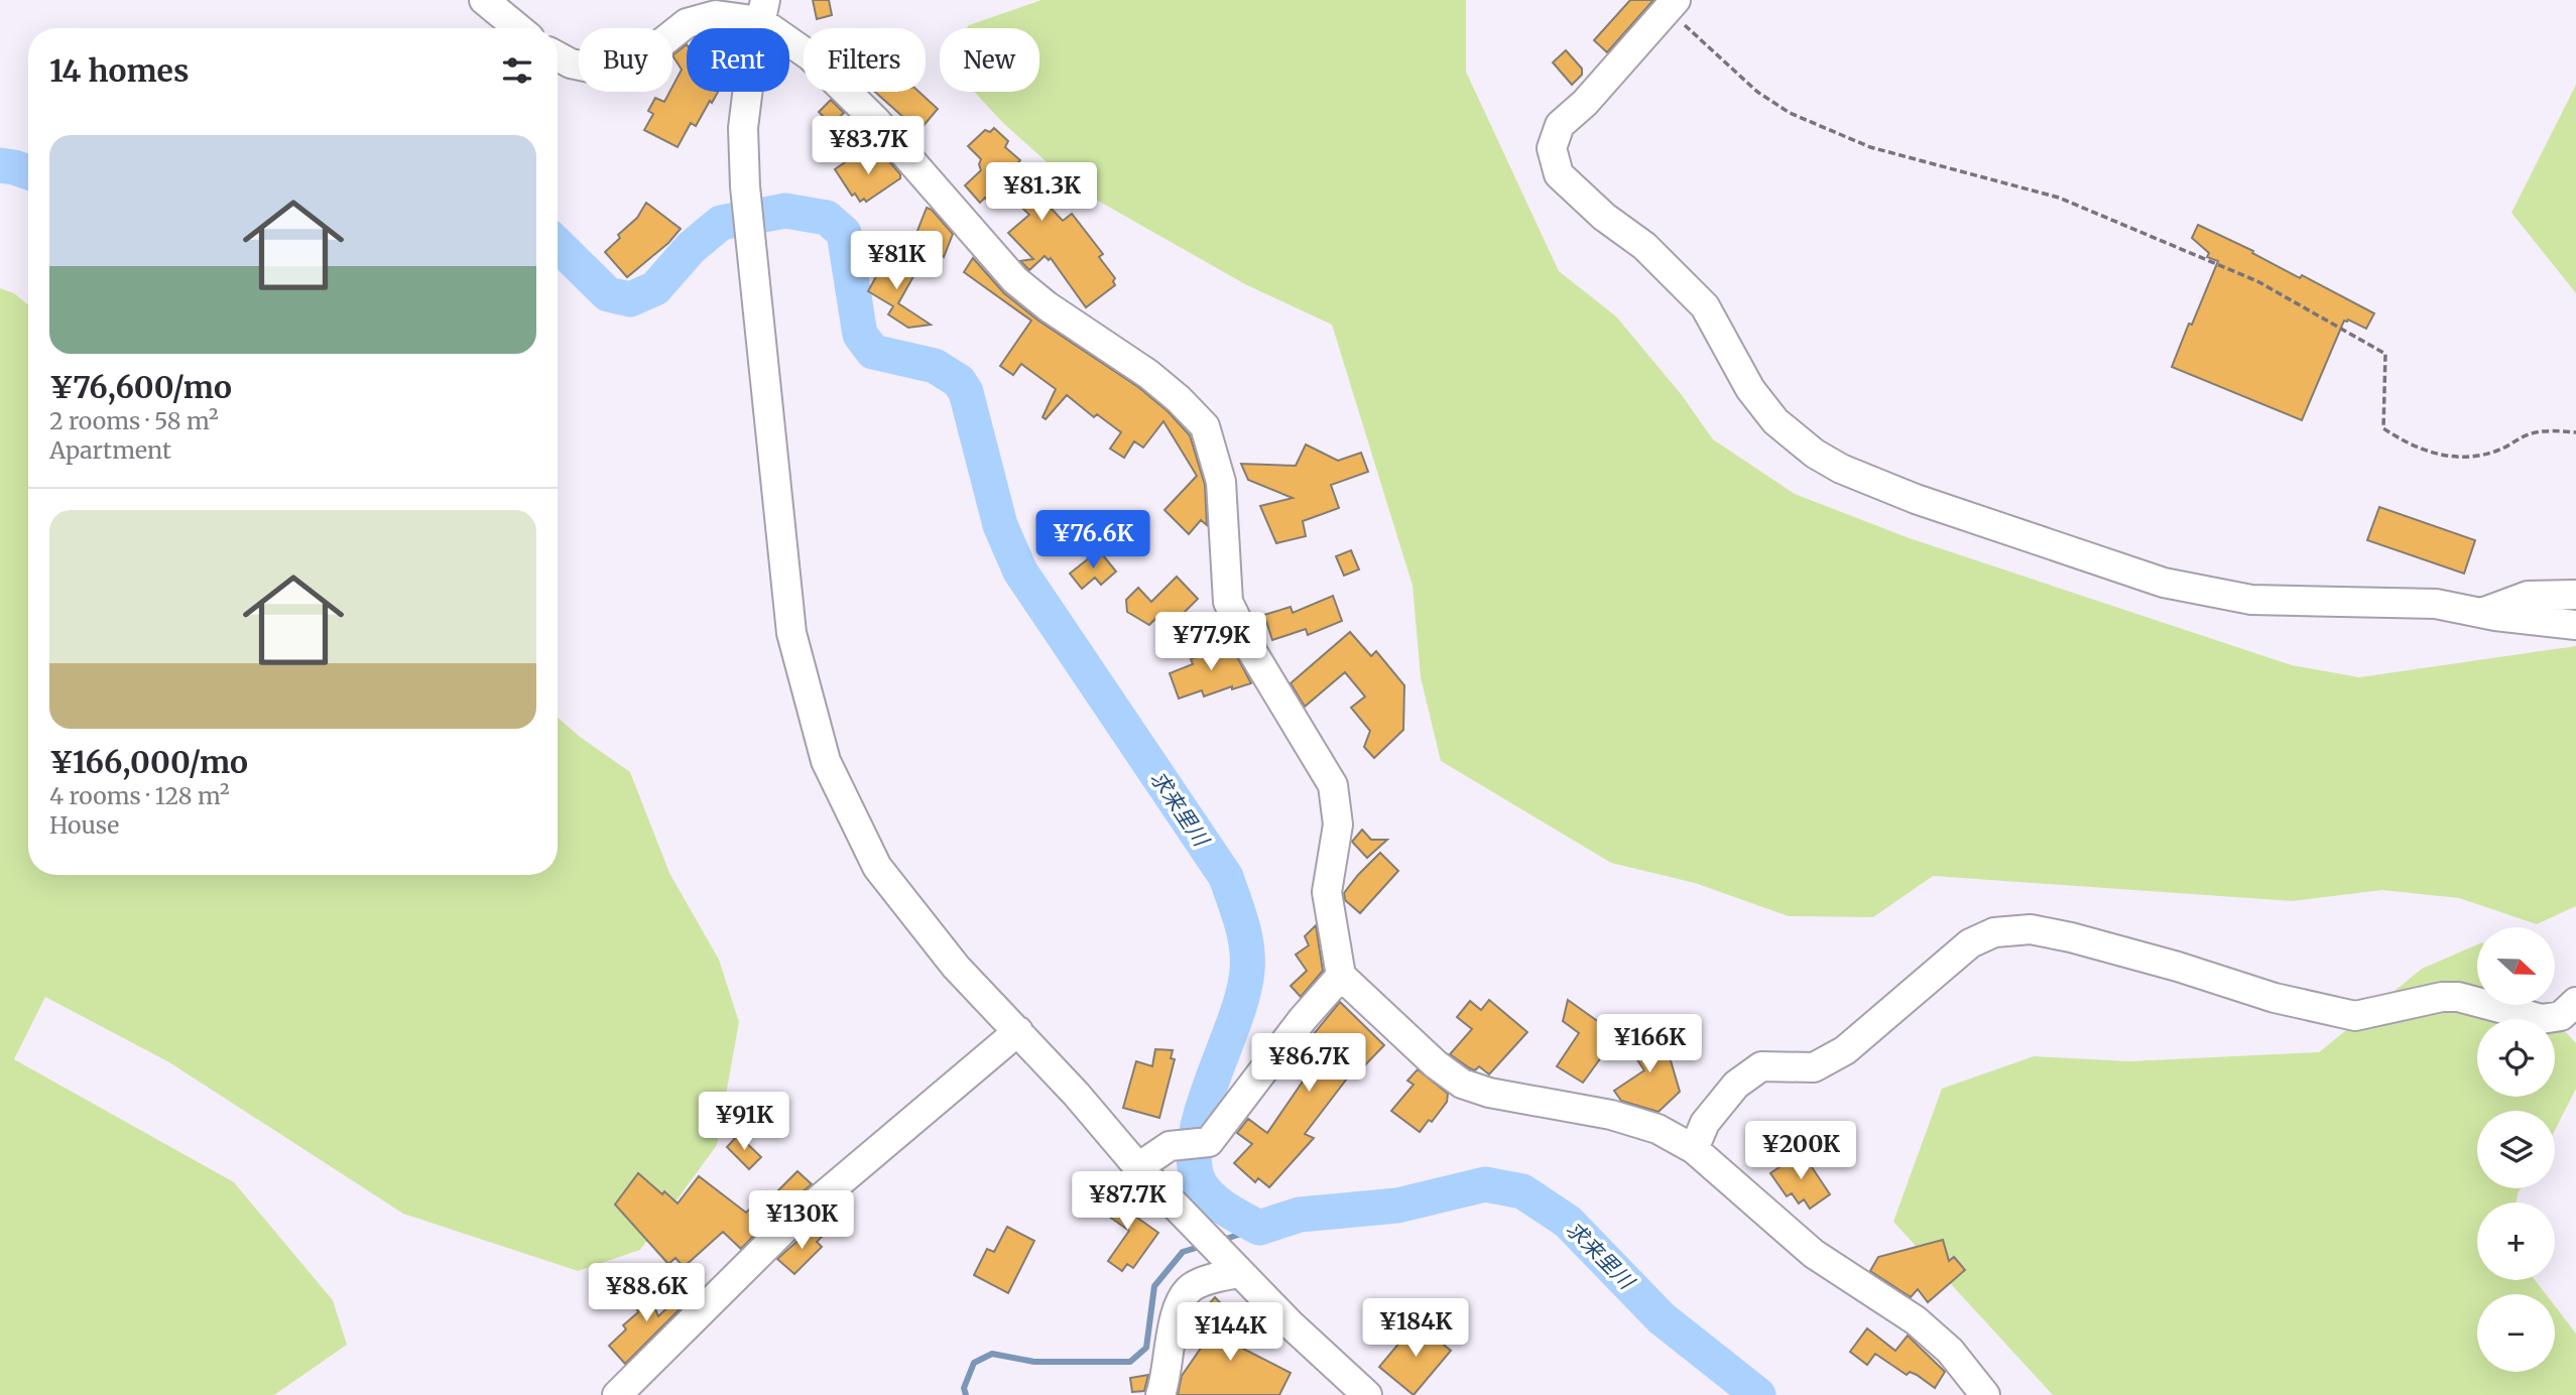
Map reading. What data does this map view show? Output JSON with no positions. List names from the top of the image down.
{
  "water": ["求来里川"],
  "north": "right",
  "page": {
    "chip": [
      "Buy",
      "Rent",
      "Filters",
      "New"
    ],
    "heading": "14 homes",
    "list": [
      {
        "name": "¥76,600/mo",
        "note": "2 rooms · 58 m² · Apartment"
      },
      {
        "name": "¥166,000/mo",
        "note": "4 rooms · 128 m² · House"
      }
    ],
    "price": [
      "¥83.7K",
      "¥81.3K",
      "¥81K",
      "¥76.6K",
      "¥77.9K",
      "¥166K",
      "¥86.7K",
      "¥91K",
      "¥200K",
      "¥87.7K",
      "¥130K",
      "¥88.6K",
      "¥184K",
      "¥144K"
    ],
    "map_buttons": ["+", "−"]
  }
}
